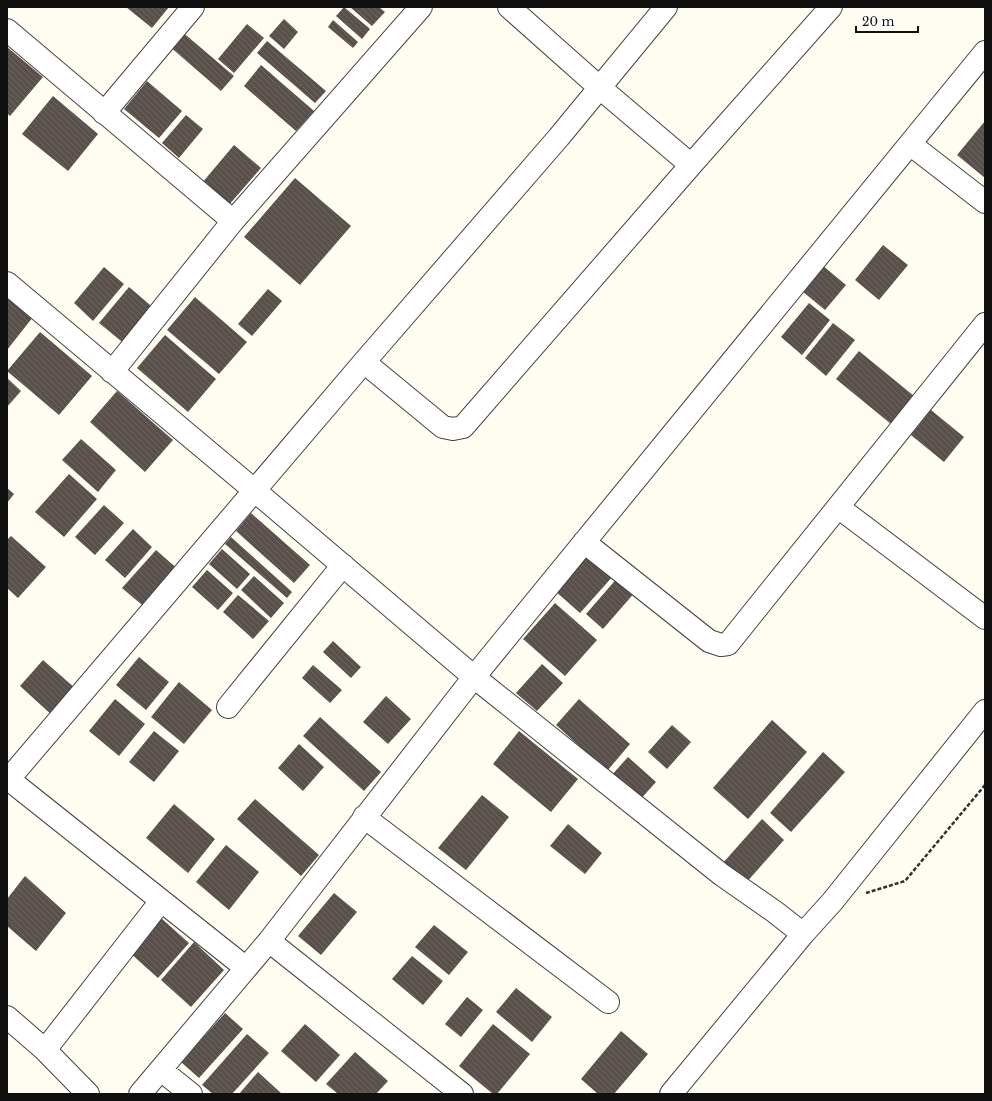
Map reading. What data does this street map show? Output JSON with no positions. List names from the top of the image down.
{
  "scale_bar": "20 m"
}
